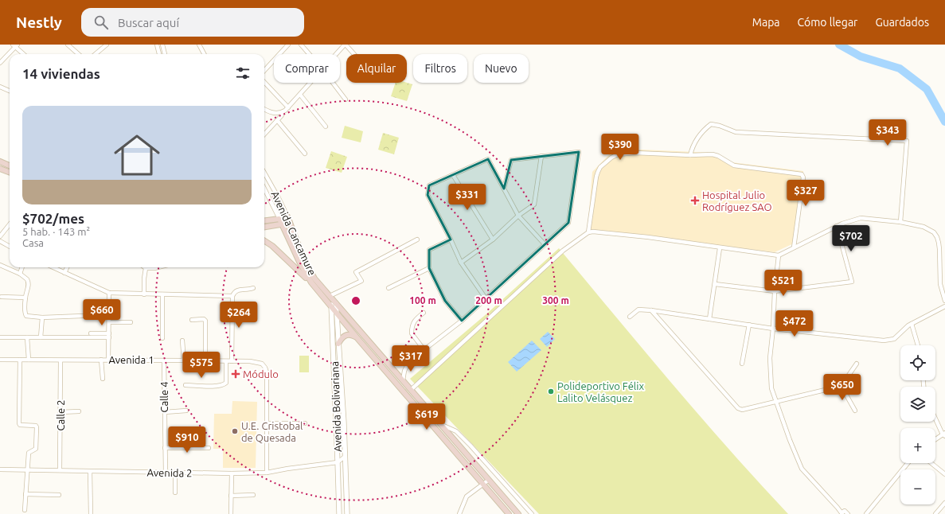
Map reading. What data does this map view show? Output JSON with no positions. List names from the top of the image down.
{
  "streets": {
    "main road": ["Avenida Cancamure"],
    "street": [
      "Avenida 1",
      "Calle 4",
      "Avenida Bolivariana",
      "Calle 2",
      "Avenida 2"
    ]
  },
  "crossings": [
    ["Avenida Cancamure", "Avenida Bolivariana"],
    ["Avenida 1", "Calle 4"],
    ["Avenida 1", "Calle 2"],
    ["Calle 4", "Avenida 2"],
    ["Avenida Bolivariana", "Avenida 2"],
    ["Calle 2", "Avenida 2"]
  ],
  "places": {
    "health": ["Hospital Julio Rodríguez SAO", "Módulo"],
    "other": ["Polideportivo Félix Lalito Velásquez", "U.E. Cristobal de Quesada"]
  },
  "page": {
    "header": "Nestly",
    "search": "Buscar aquí",
    "nav": ["Mapa", "Cómo llegar", "Guardados"],
    "chip": [
      "Comprar",
      "Alquilar",
      "Filtros",
      "Nuevo"
    ],
    "heading": "14 viviendas",
    "list": [
      {
        "name": "$702/mes",
        "note": "5 hab. · 143 m² · Casa"
      }
    ],
    "price": [
      "$343",
      "$390",
      "$327",
      "$331",
      "$702",
      "$521",
      "$660",
      "$264",
      "$472",
      "$317",
      "$575",
      "$650",
      "$619",
      "$910"
    ],
    "map_buttons": ["+", "−"]
  },
  "rings": ["100 m", "200 m", "300 m"]
}
